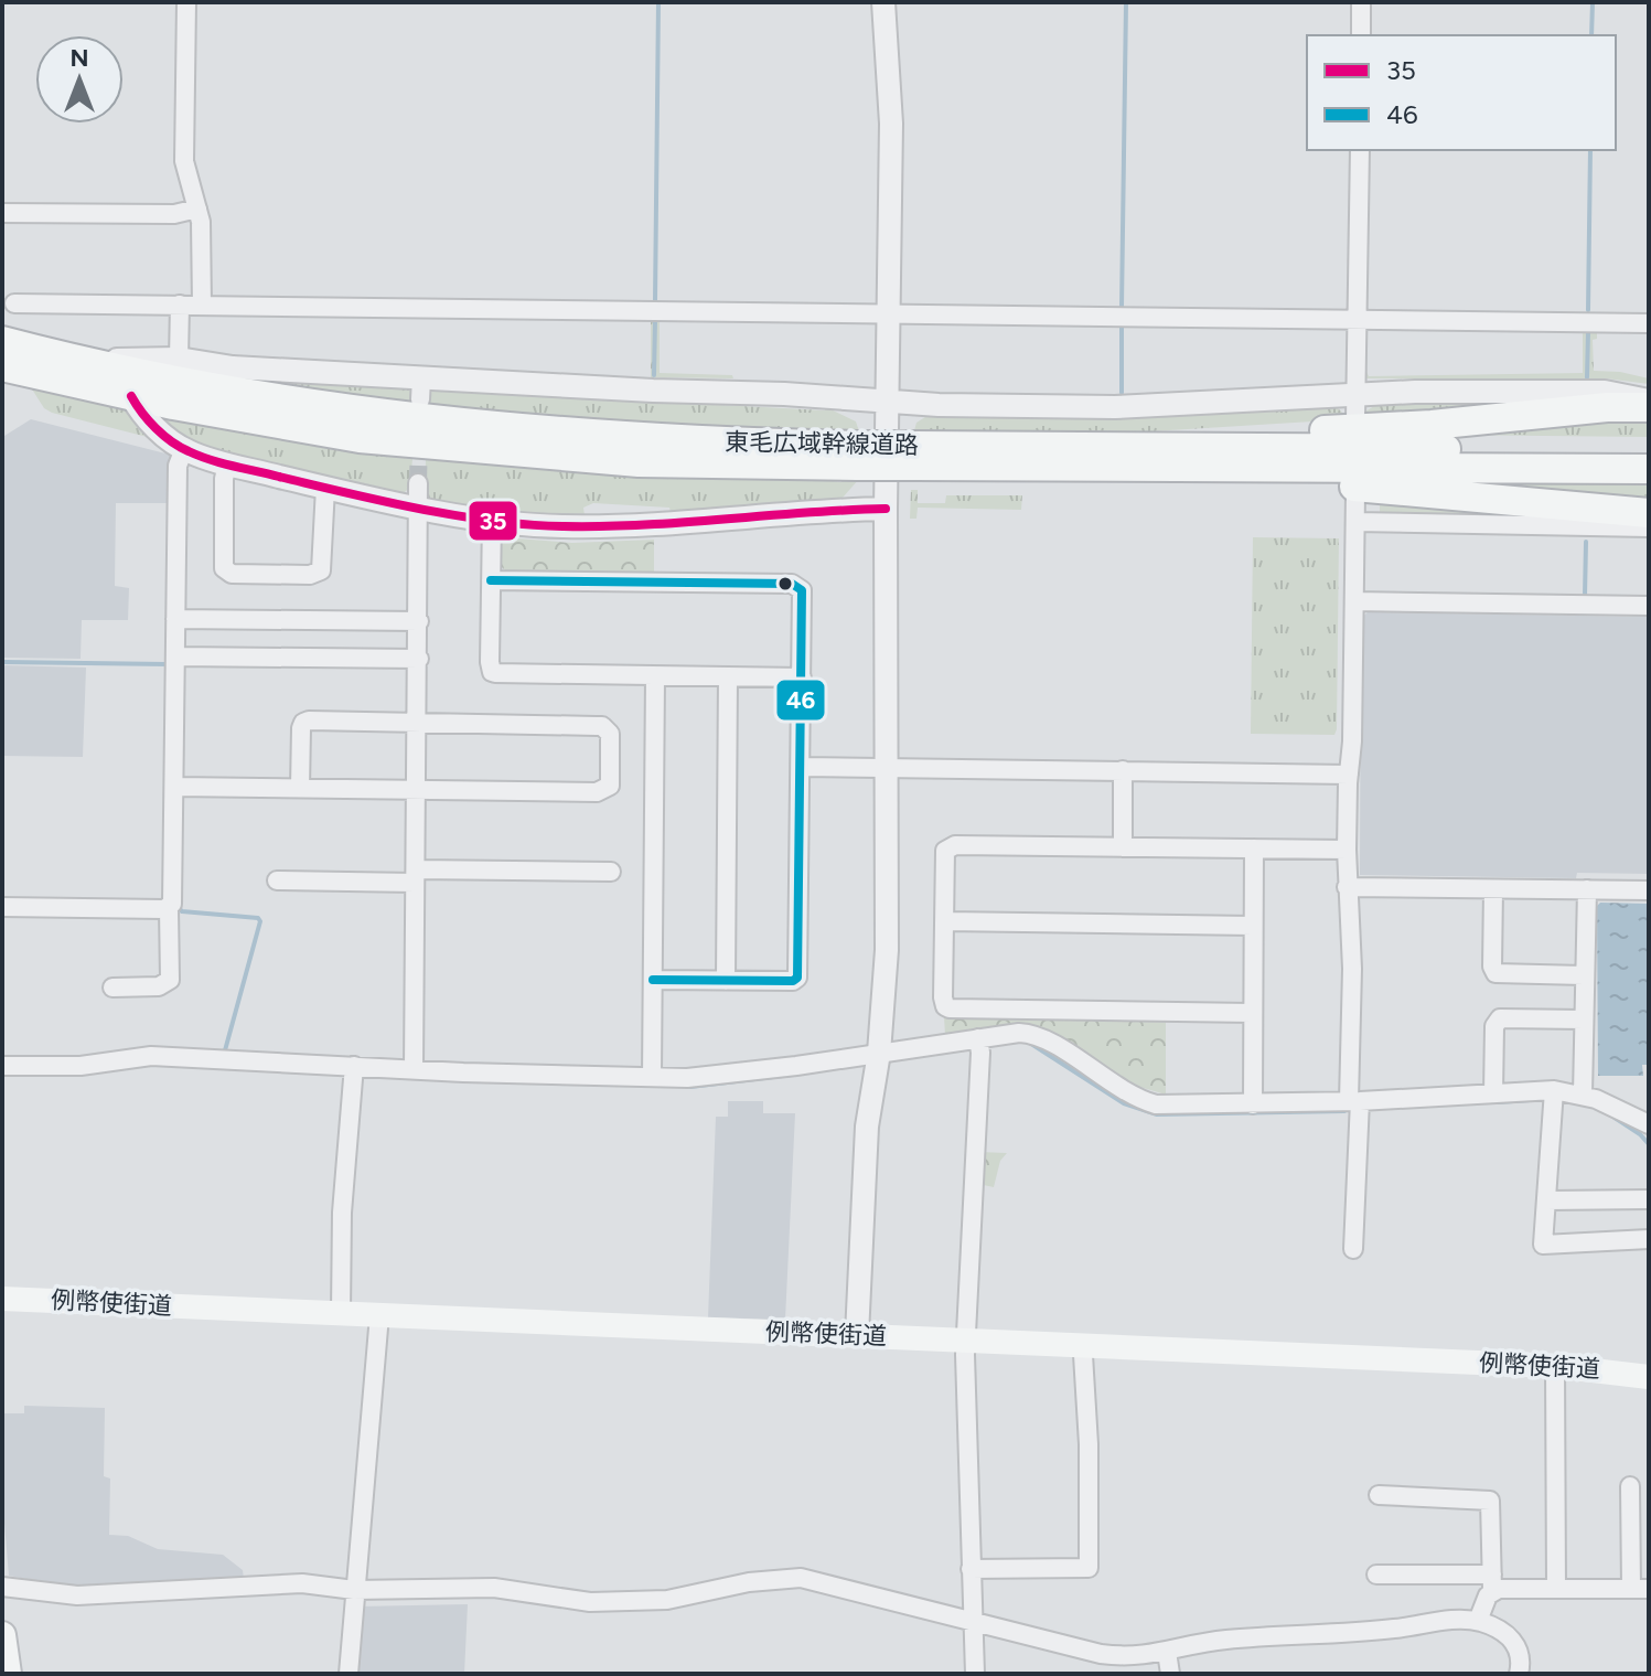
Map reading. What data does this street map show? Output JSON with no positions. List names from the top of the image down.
{
  "streets": {
    "highway": ["東毛広域幹線道路"],
    "main road": ["例幣使街道"]
  },
  "lines": ["transit line 35", "transit line 46"],
  "legend": ["35", "46"],
  "north": "top"
}
